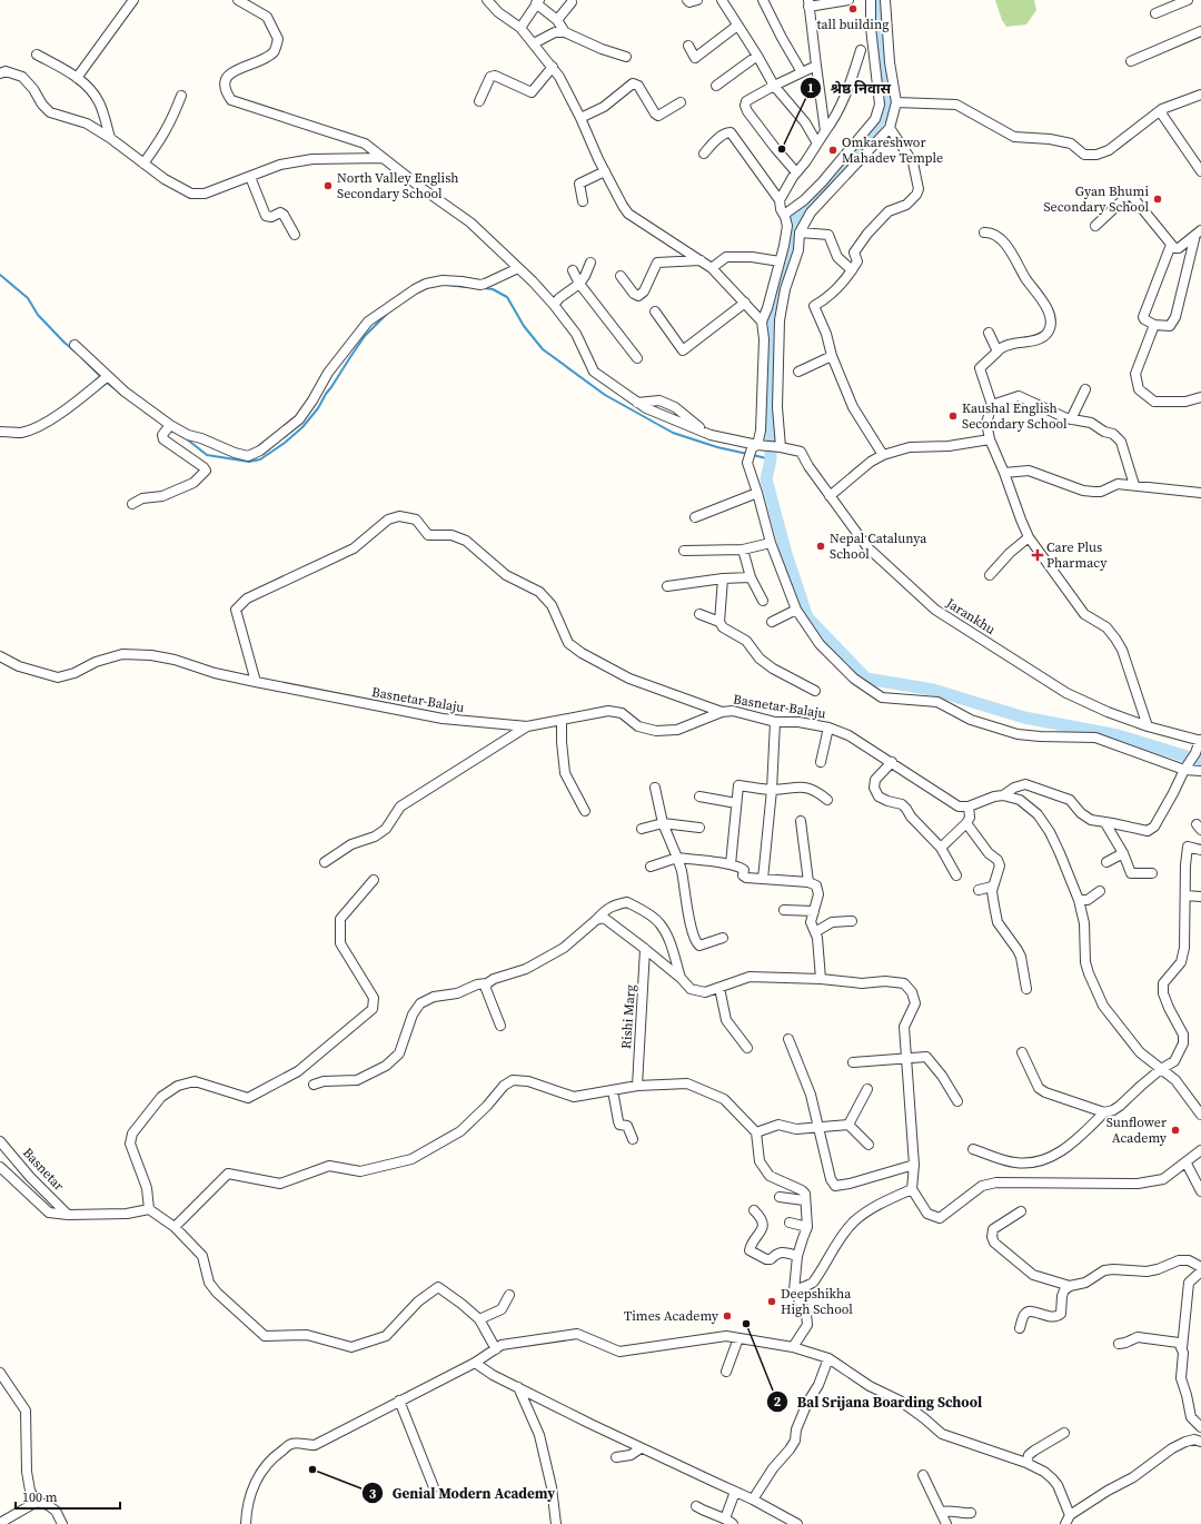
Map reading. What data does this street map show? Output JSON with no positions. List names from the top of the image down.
{
  "streets": {
    "street": [
      "Jarankhu",
      "Basnetar-Balaju",
      "Rishi Marg",
      "Basnetar"
    ]
  },
  "places": {
    "other": [
      "tall building",
      "श्रेष्ठ निवास",
      "Omkareshwor Mahadev Temple",
      "North Valley English Secondary School",
      "Gyan Bhumi Secondary School",
      "Kaushal English Secondary School",
      "Nepal Catalunya School",
      "Sunflower Academy",
      "Deepshikha High School",
      "Times Academy",
      "Bal Srijana Boarding School",
      "Genial Modern Academy"
    ],
    "health": ["Care Plus Pharmacy"]
  },
  "scale_bar": "100 m"
}
